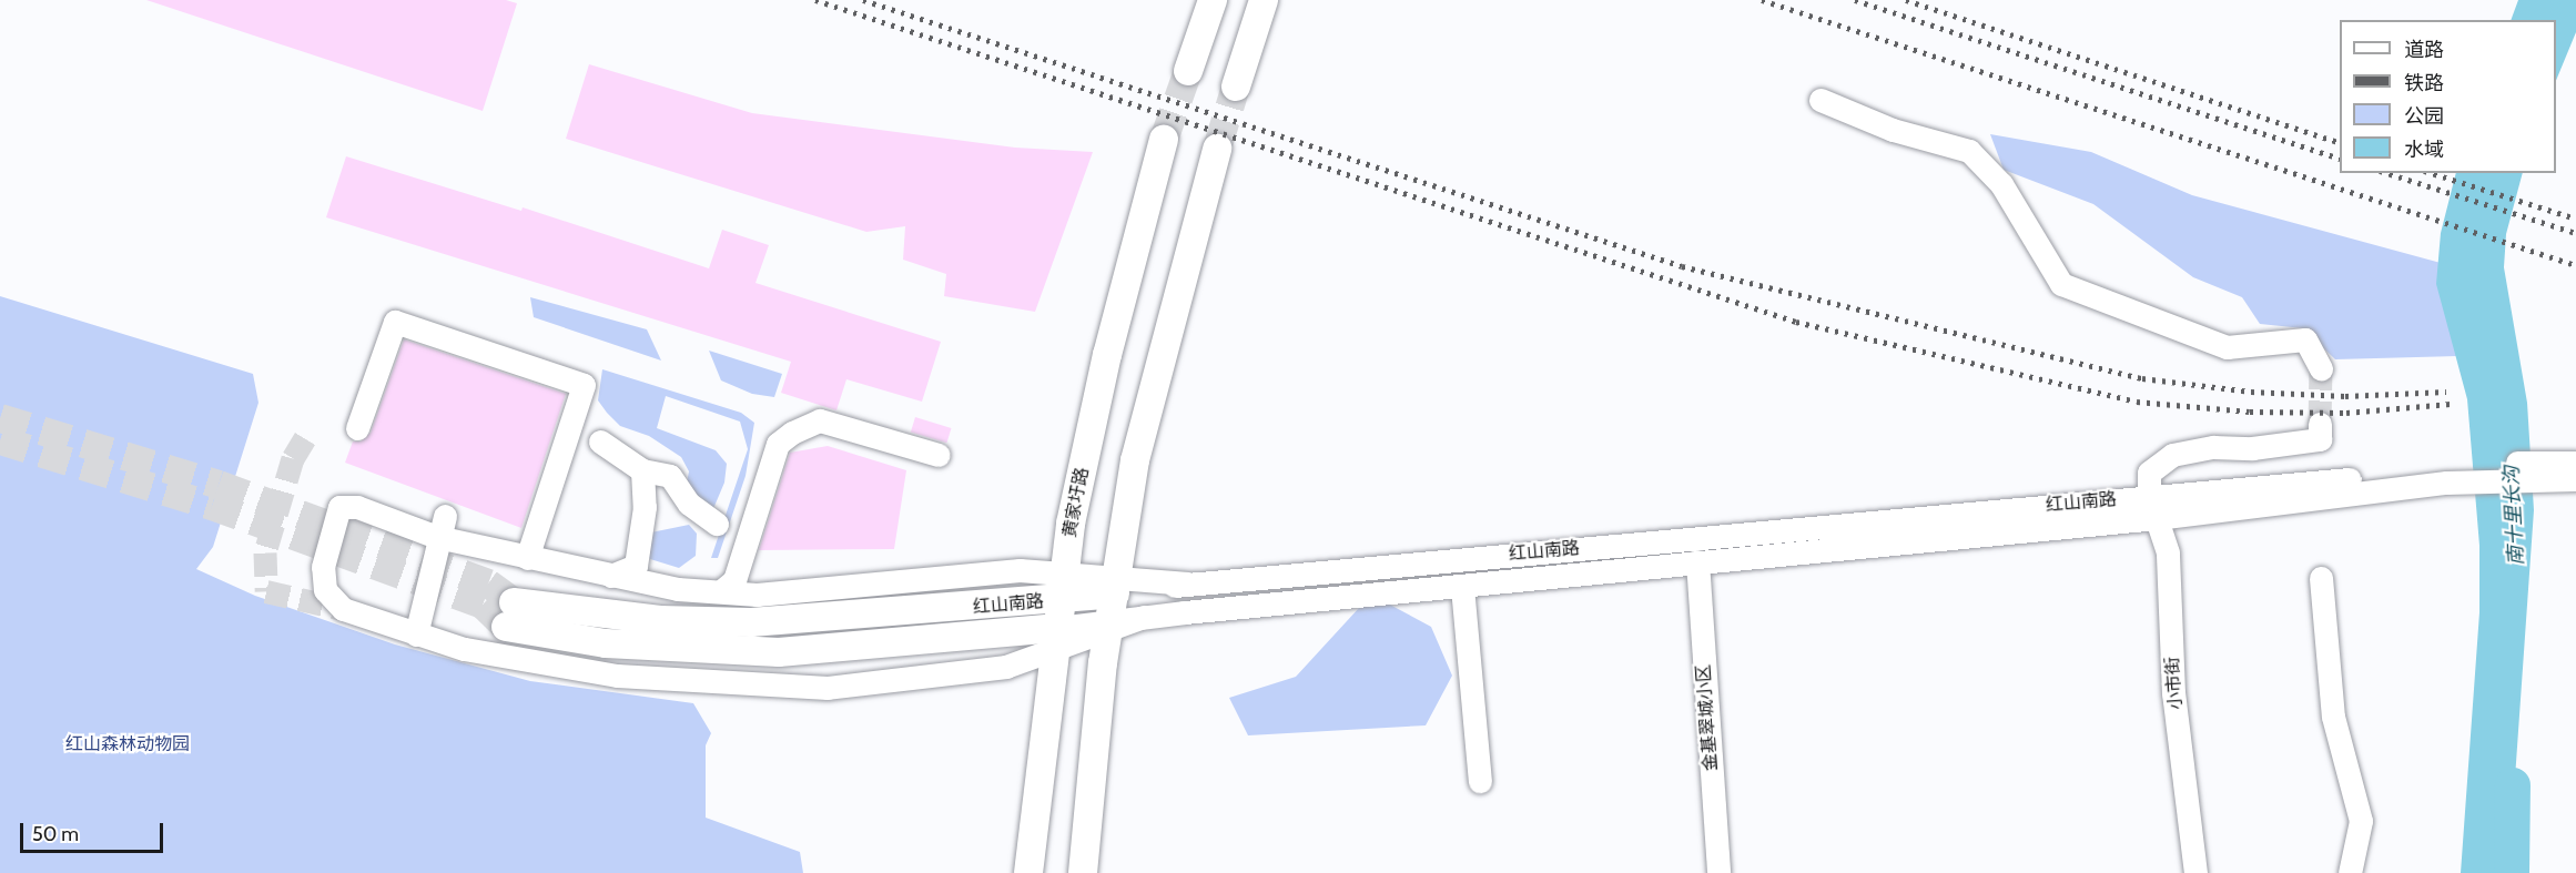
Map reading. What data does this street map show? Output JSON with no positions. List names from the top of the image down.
{
  "streets": {
    "main road": ["黄家圩路", "红山南路"],
    "street": ["小市街", "金基翠城小区"]
  },
  "crossings": [
    ["黄家圩路", "红山南路"],
    ["红山南路", "小市街"],
    ["红山南路", "金基翠城小区"]
  ],
  "water": ["南十里长沟"],
  "parks": ["红山森林动物园"],
  "legend": [
    "道路",
    "铁路",
    "公园",
    "水域"
  ],
  "scale_bar": "50 m"
}
